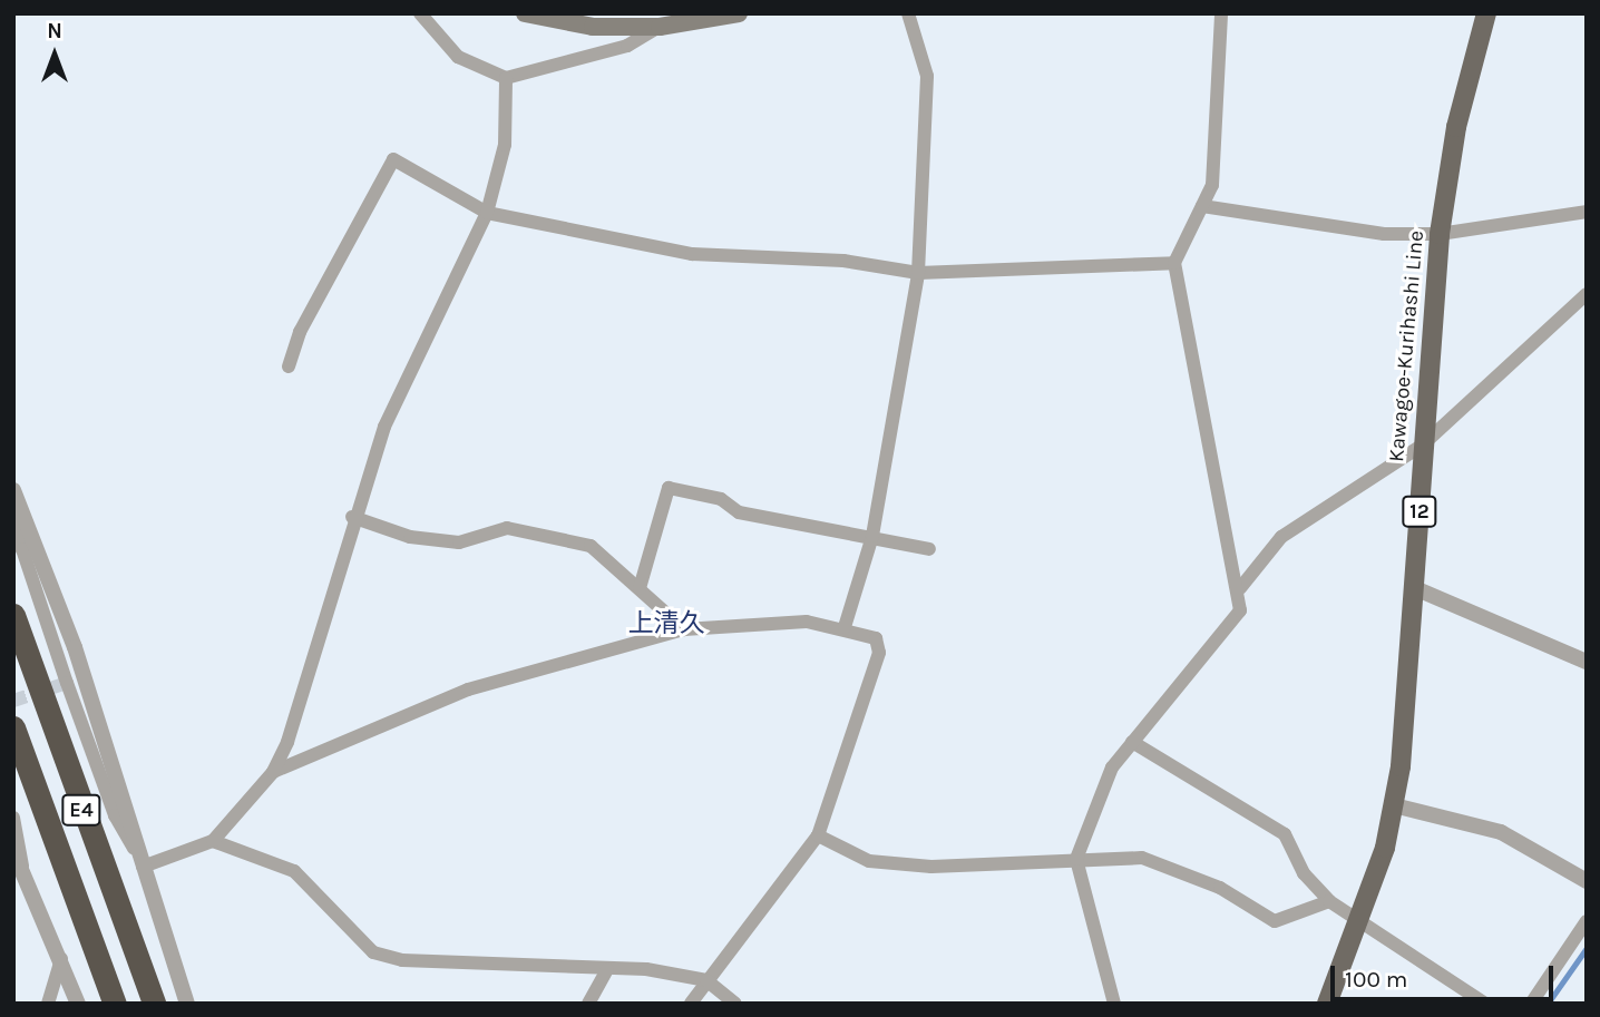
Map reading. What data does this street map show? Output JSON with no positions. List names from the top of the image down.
{
  "streets": {
    "highway": ["E4"],
    "main road": ["Kawagoe-Kurihashi Line", "12"]
  },
  "districts": ["上清久"],
  "scale_bar": "100 m",
  "north": "top"
}
